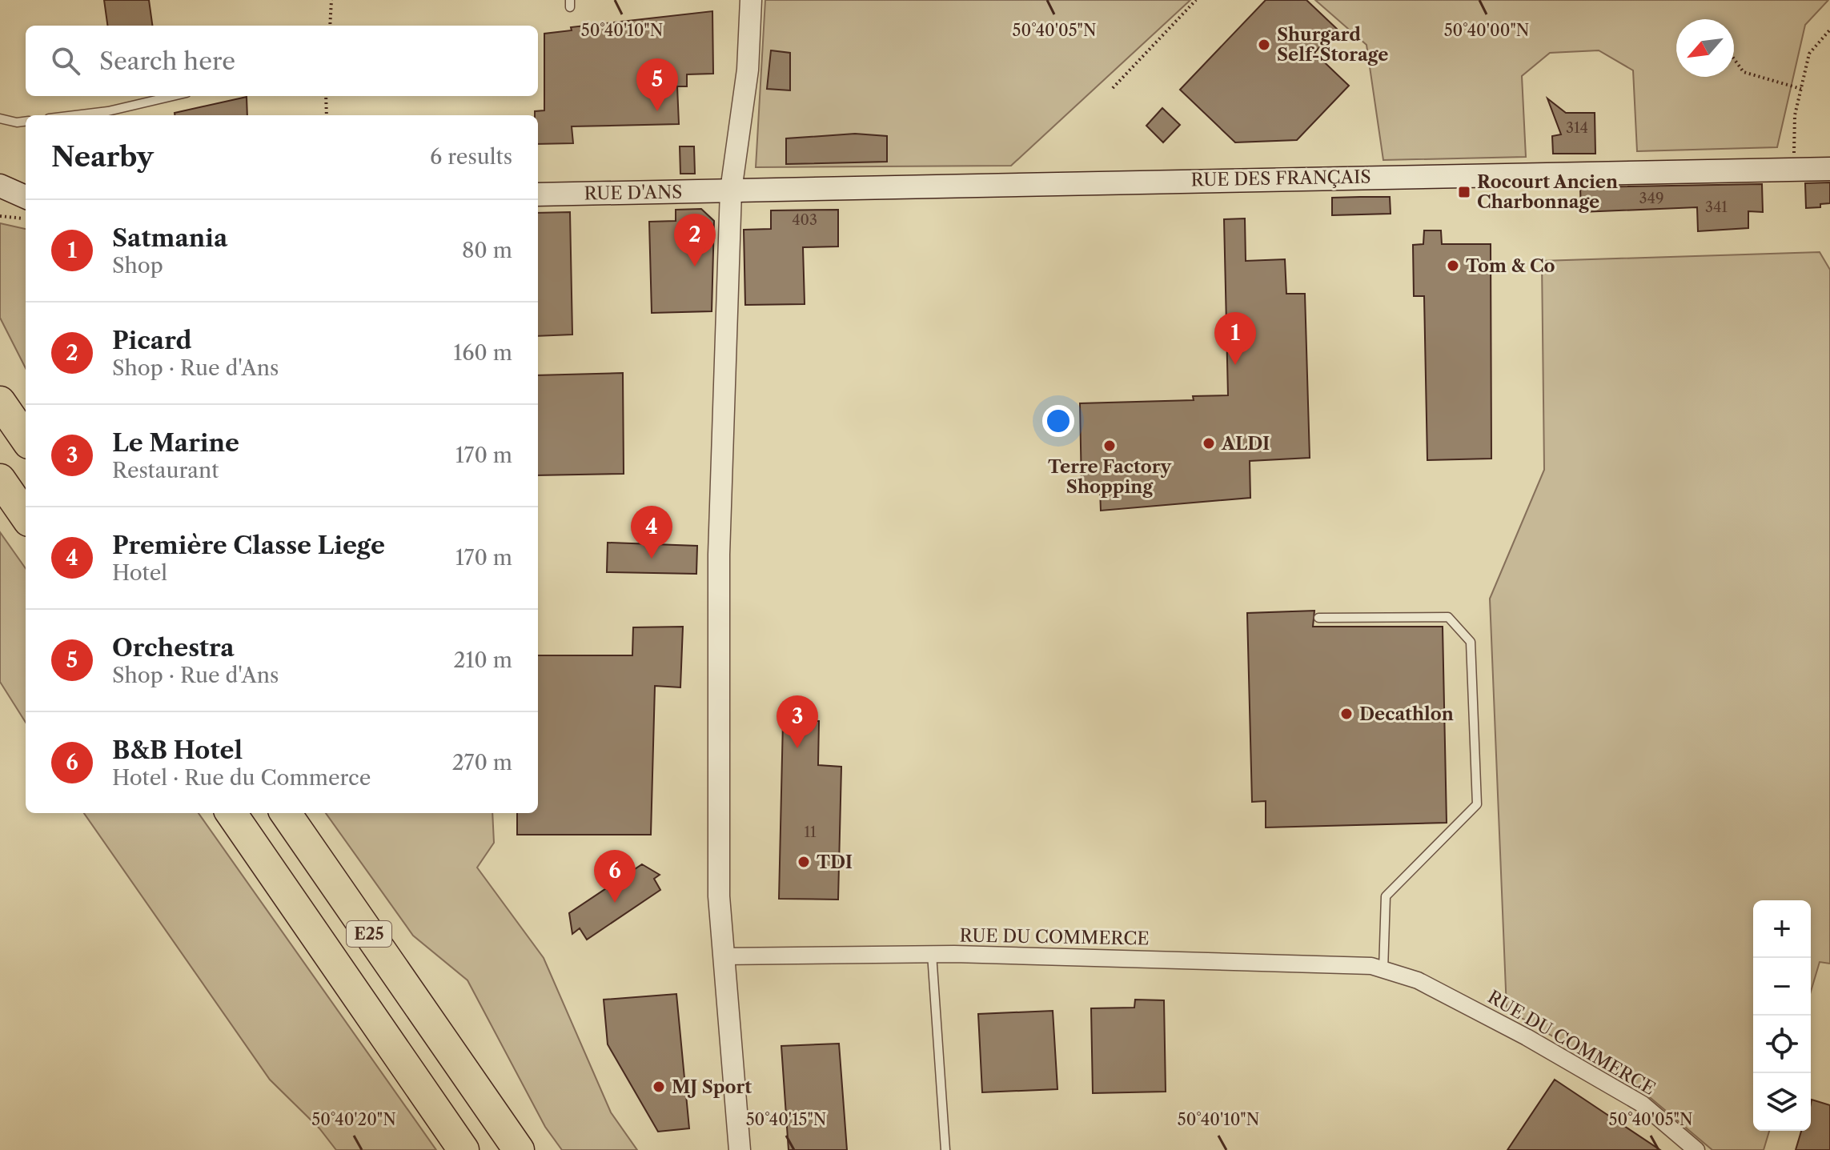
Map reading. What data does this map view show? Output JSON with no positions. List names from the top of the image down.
{
  "streets": {
    "highway": ["E25"],
    "main road": ["RUE DES FRANÇAIS", "RUE D'ANS"],
    "street": ["RUE DU COMMERCE"]
  },
  "crossings": [
    ["RUE DES FRANÇAIS", "RUE D'ANS"]
  ],
  "places": {
    "other": [
      "Shurgard Self-Storage",
      "Tom & Co",
      "ALDI",
      "Terre Factory Shopping",
      "Decathlon",
      "TDI",
      "MJ Sport"
    ],
    "transit": ["Rocourt Ancien Charbonnage"]
  },
  "house_numbers": [
    "314",
    "349",
    "341",
    "403",
    "11"
  ],
  "north": "bottom left",
  "page": {
    "search": "Search here",
    "pins": [
      "5",
      "2",
      "1",
      "4",
      "3",
      "6"
    ],
    "heading": ["Nearby", "6 results"],
    "list": [
      {
        "mark": "1",
        "name": "Satmania",
        "note": "Shop",
        "value": "80 m"
      },
      {
        "mark": "2",
        "name": "Picard",
        "note": "Shop · Rue d'Ans",
        "value": "160 m"
      },
      {
        "mark": "3",
        "name": "Le Marine",
        "note": "Restaurant",
        "value": "170 m"
      },
      {
        "mark": "4",
        "name": "Première Classe Liege",
        "note": "Hotel",
        "value": "170 m"
      },
      {
        "mark": "5",
        "name": "Orchestra",
        "note": "Shop · Rue d'Ans",
        "value": "210 m"
      },
      {
        "mark": "6",
        "name": "B&B Hotel",
        "note": "Hotel · Rue du Commerce",
        "value": "270 m"
      }
    ],
    "map_buttons": ["+", "−"]
  },
  "coordinates": [
    "50°40'10\"N",
    "50°40'05\"N",
    "50°40'00\"N",
    "50°40'20\"N",
    "50°40'15\"N"
  ]
}
